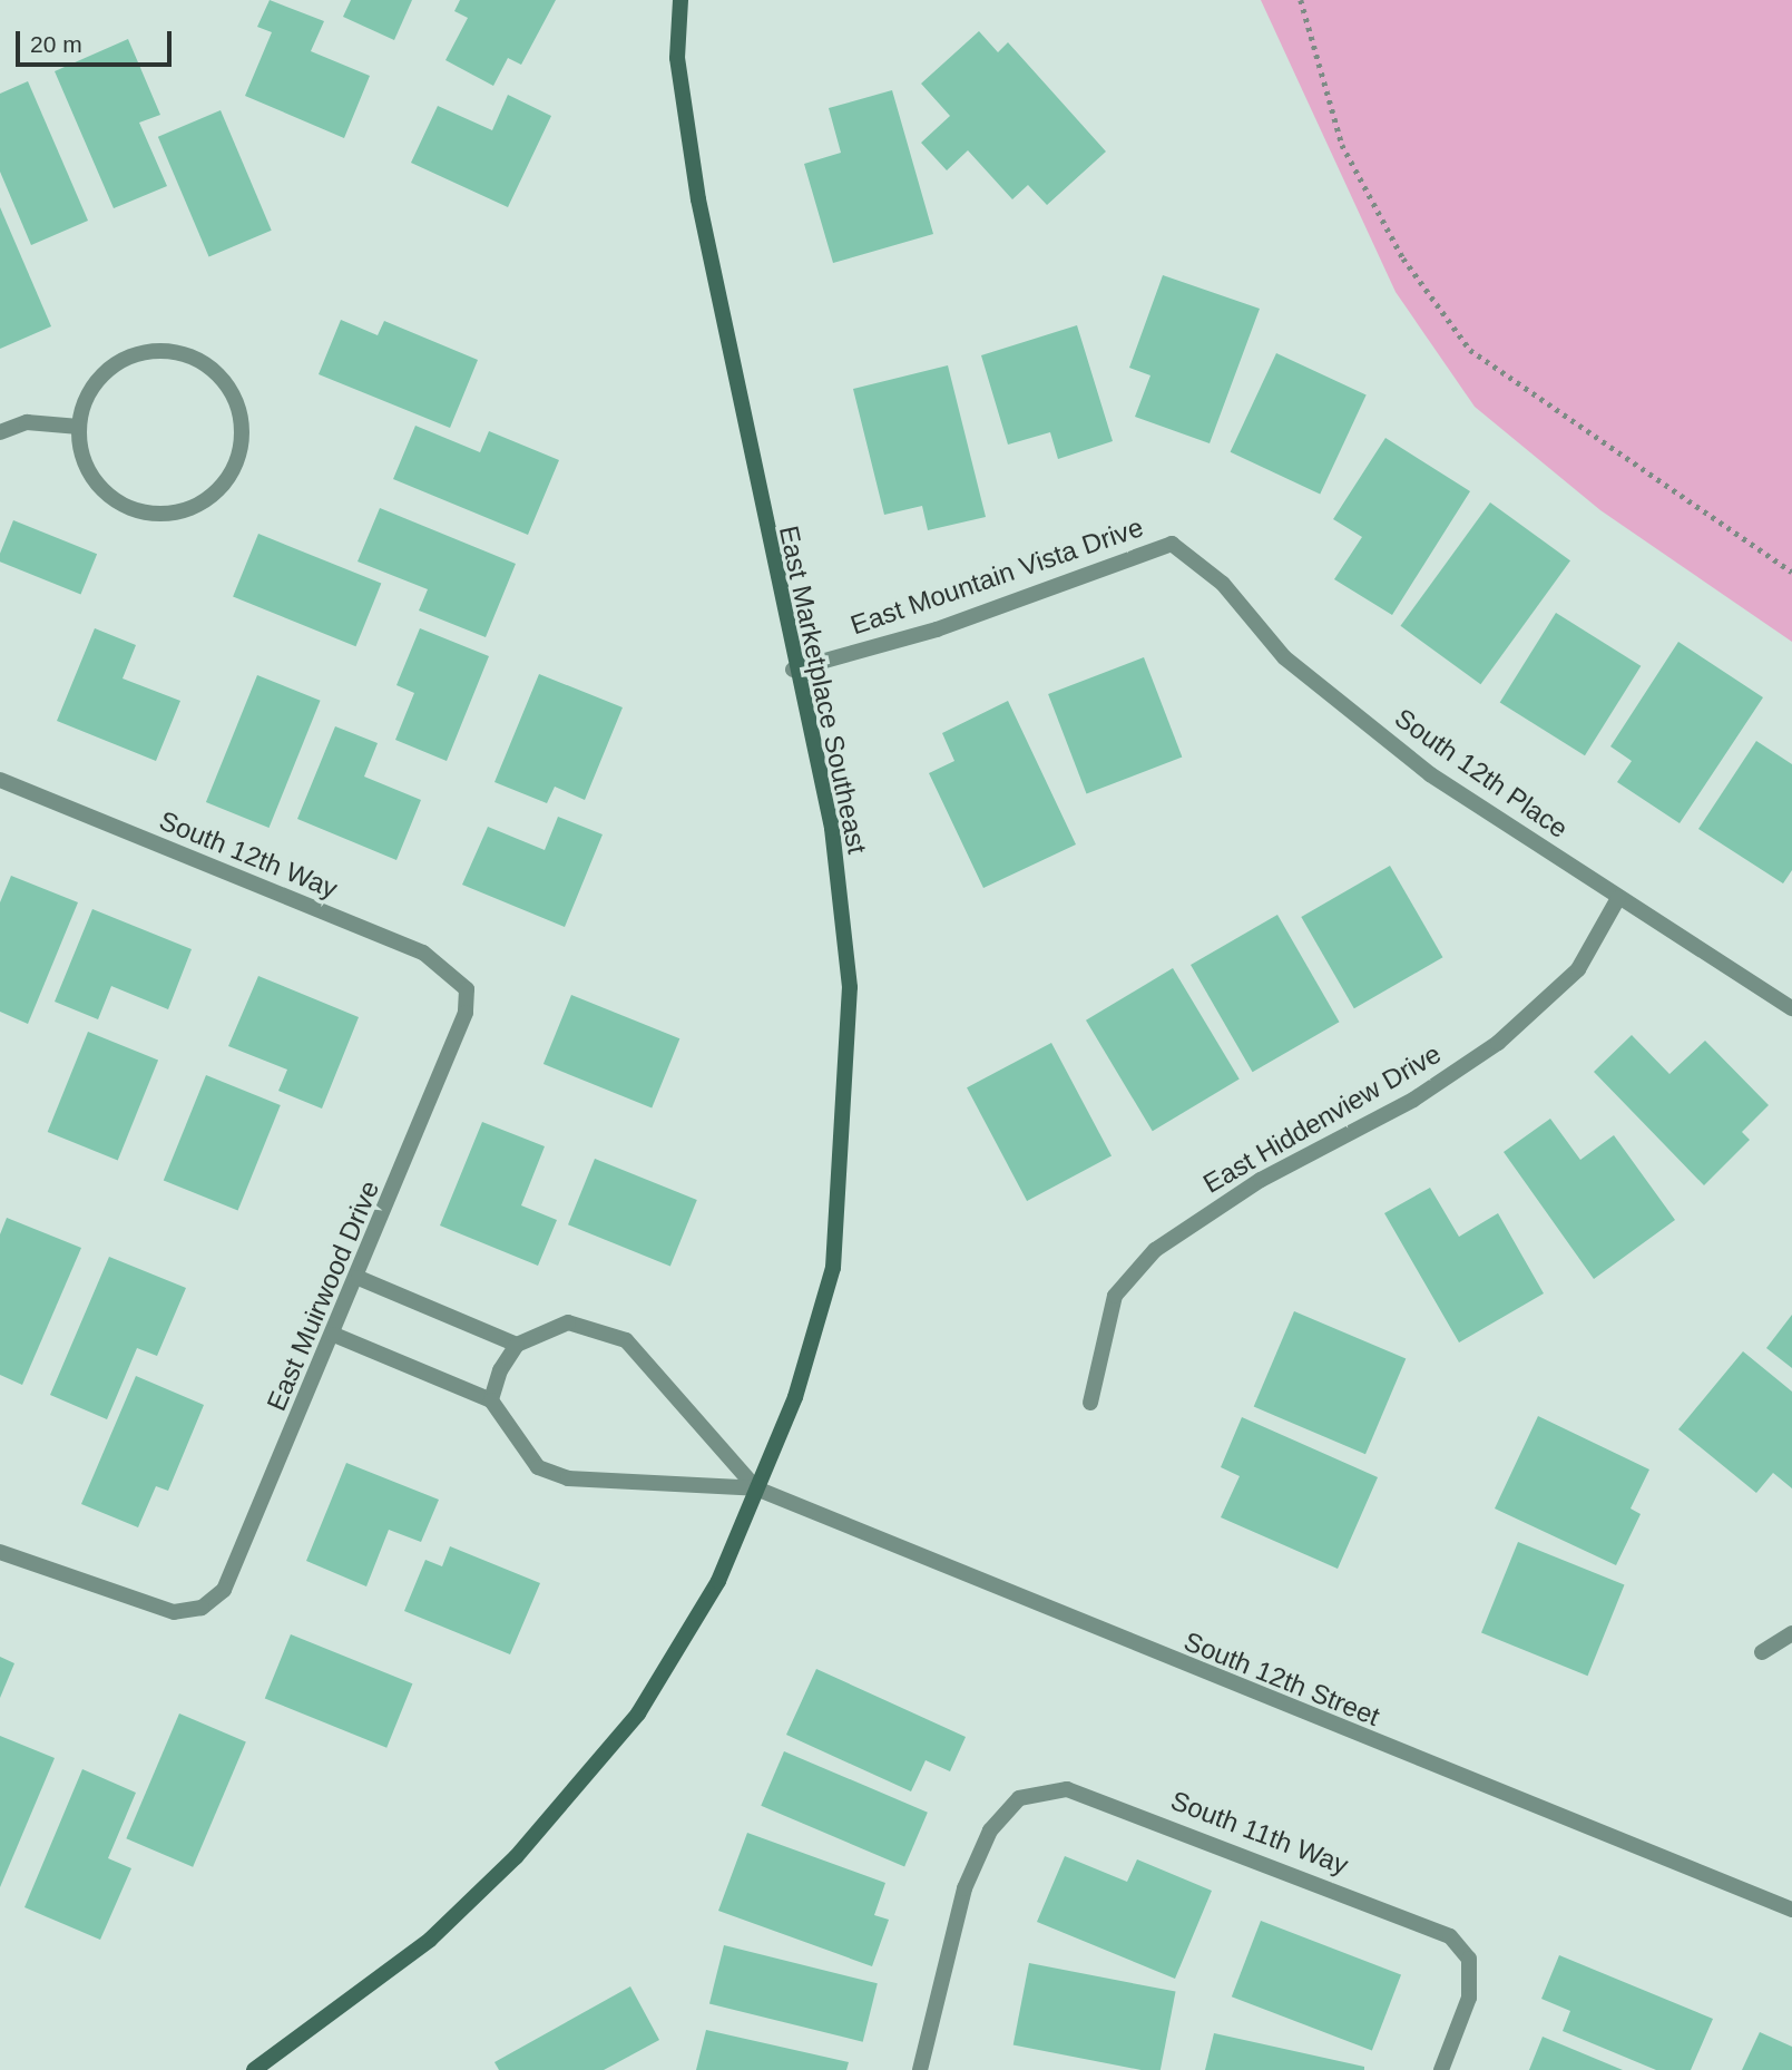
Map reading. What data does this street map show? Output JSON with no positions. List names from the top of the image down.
{
  "streets": {
    "street": [
      "East Mountain Vista Drive",
      "East Marketplace Southeast",
      "South 12th Place",
      "South 12th Way",
      "East Hiddenview Drive",
      "East Muirwood Drive",
      "South 12th Street",
      "South 11th Way"
    ]
  },
  "crossings": [
    ["East Mountain Vista Drive", "East Marketplace Southeast"],
    ["East Mountain Vista Drive", "South 12th Place"],
    ["East Marketplace Southeast", "South 12th Street"],
    ["South 12th Place", "East Hiddenview Drive"],
    ["South 12th Way", "East Muirwood Drive"]
  ],
  "scale_bar": "20 m"
}
